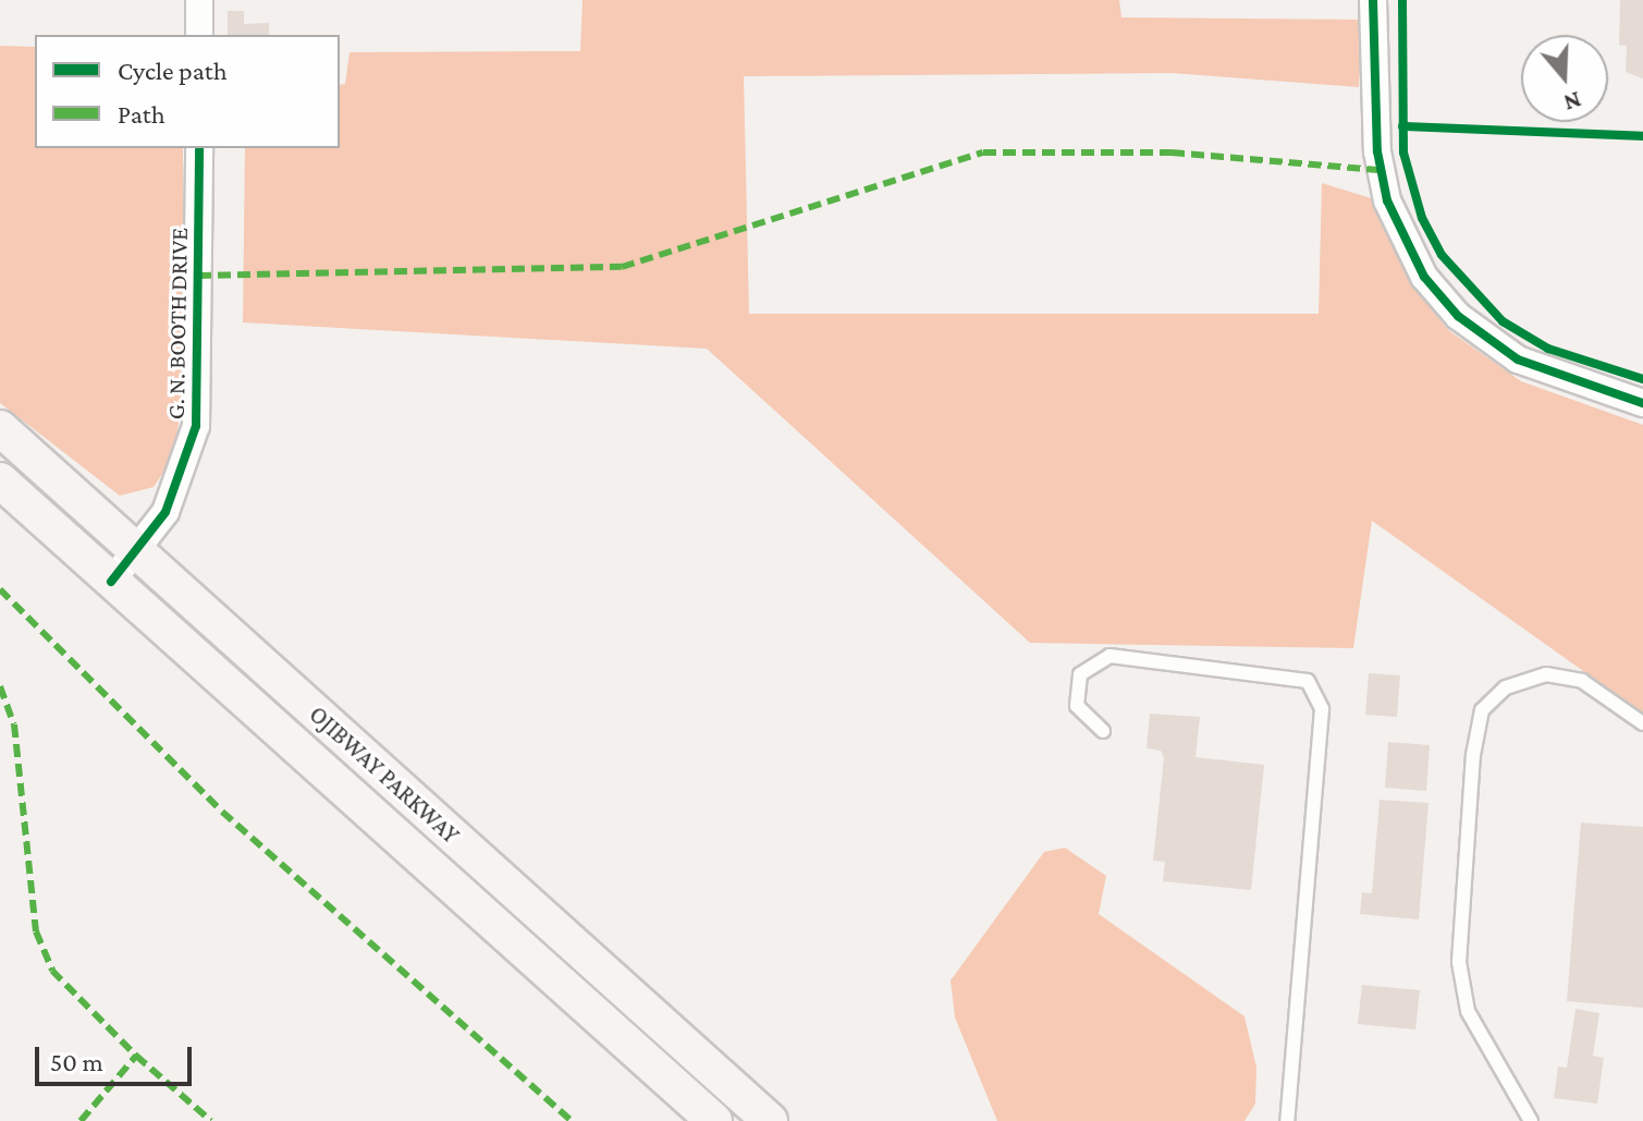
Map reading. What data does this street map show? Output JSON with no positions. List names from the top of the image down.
{
  "streets": {
    "main road": ["OJIBWAY PARKWAY"],
    "street": ["G. N. BOOTH DRIVE"]
  },
  "crossings": [
    ["G. N. BOOTH DRIVE", "OJIBWAY PARKWAY"]
  ],
  "legend": ["Cycle path", "Path"],
  "scale_bar": "50 m",
  "north": "bottom"
}
